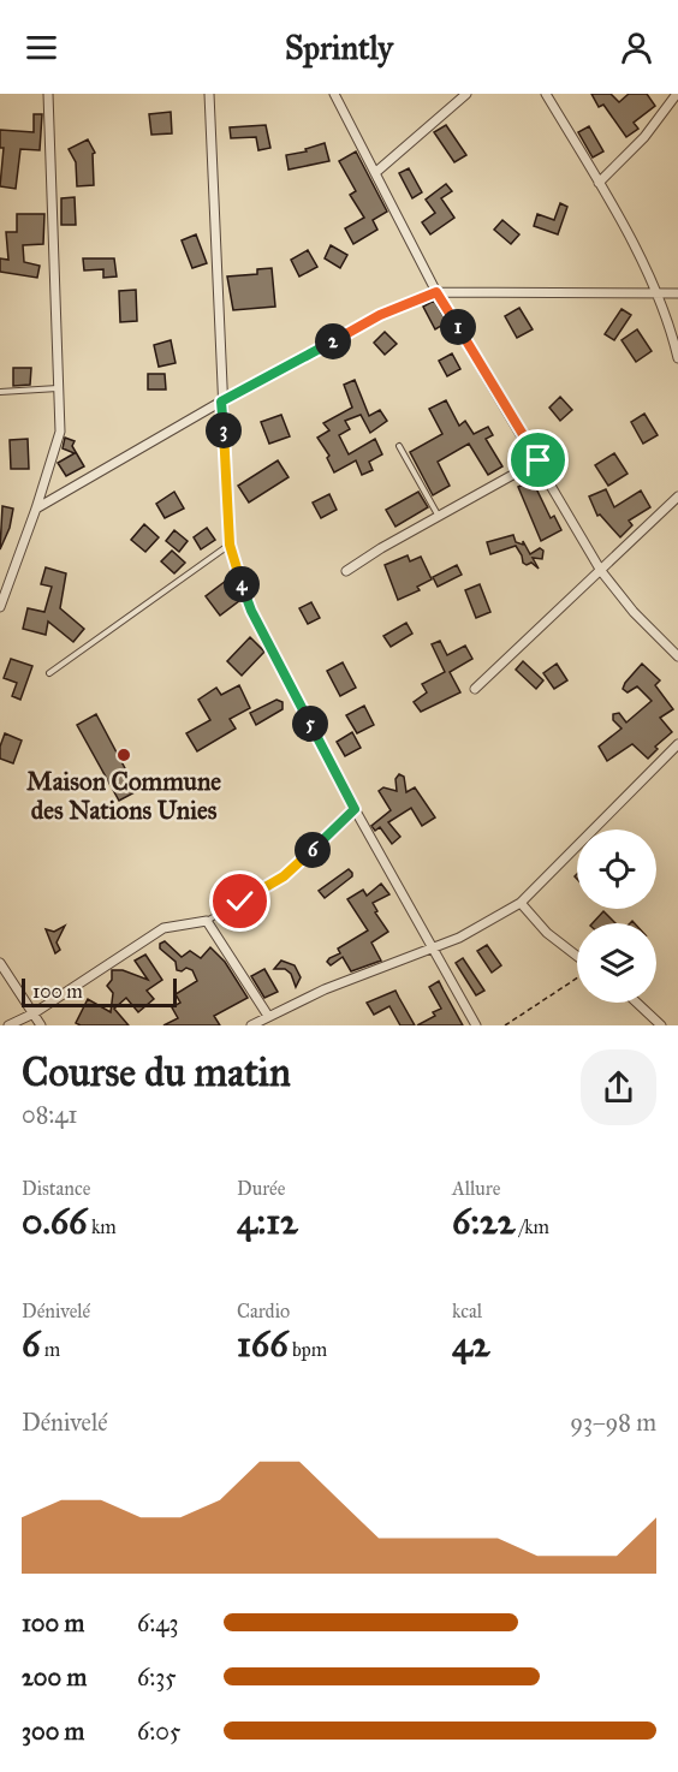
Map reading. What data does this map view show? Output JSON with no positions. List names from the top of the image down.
{
  "places": ["Maison Commune des Nations Unies"],
  "scale_bar": "100 m",
  "page": {
    "header": "Sprintly",
    "pins": [
      "1",
      "2",
      "3",
      "4",
      "5",
      "6"
    ],
    "scale": "100 m",
    "heading": ["Course du matin", "08:41"],
    "stats": [
      ["Distance", "0.66 km"],
      ["Durée", "4:12"],
      ["Allure", "6:22 /km"],
      ["Dénivelé", "6 m"],
      ["Cardio", "166 bpm"],
      ["kcal", "42"]
    ],
    "chart": ["Dénivelé", "93–98 m"],
    "list": [
      {
        "name": "100 m",
        "note": "6:43"
      },
      {
        "name": "200 m",
        "note": "6:35"
      },
      {
        "name": "300 m",
        "note": "6:05"
      }
    ]
  }
}
